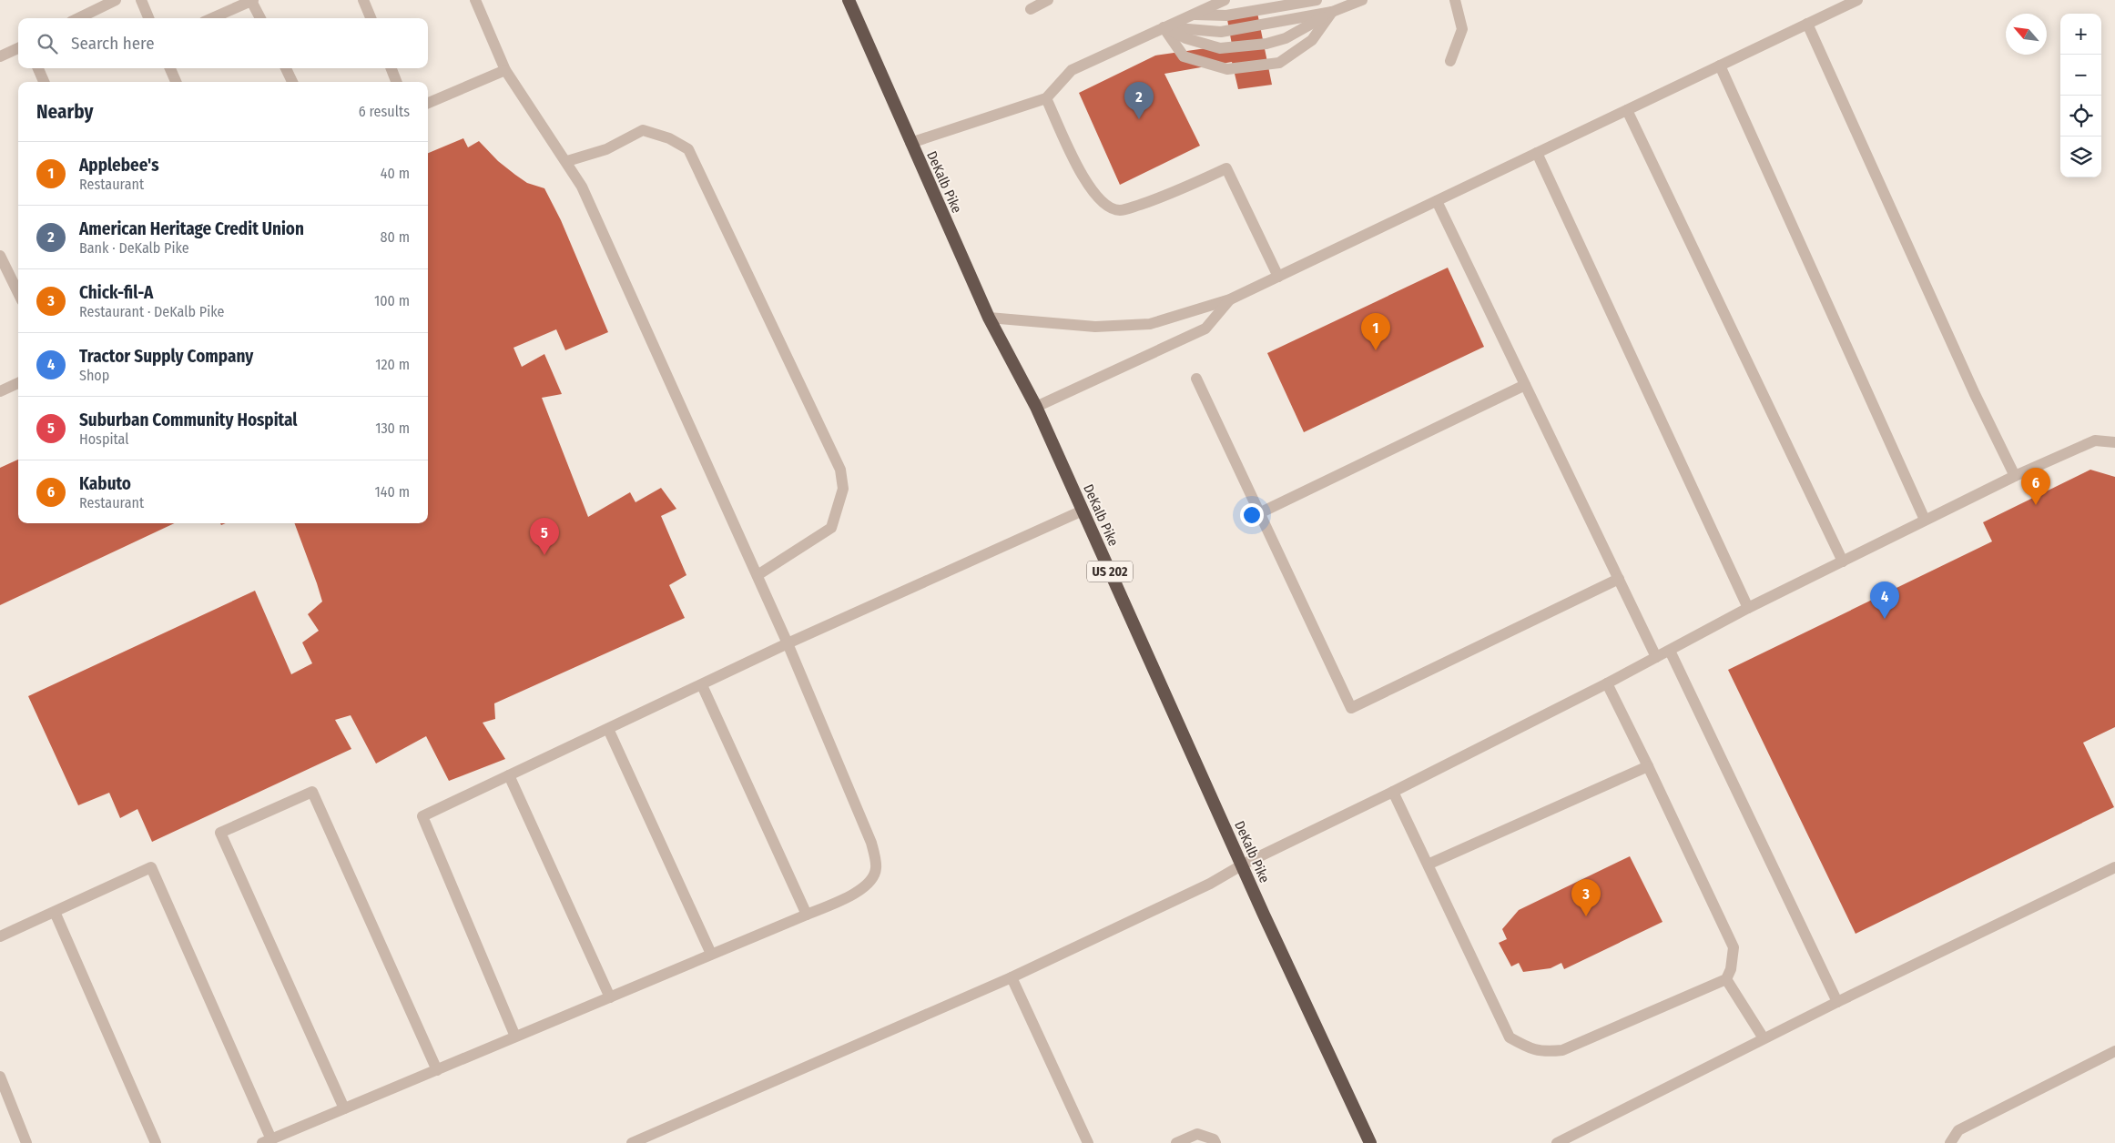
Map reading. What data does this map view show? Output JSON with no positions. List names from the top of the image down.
{
  "streets": {
    "highway": ["DeKalb Pike", "US 202"]
  },
  "north": "top left",
  "page": {
    "map_buttons": ["+", "−"],
    "search": "Search here",
    "pins": [
      "2",
      "1",
      "6",
      "5",
      "4",
      "3"
    ],
    "heading": ["Nearby", "6 results"],
    "list": [
      {
        "mark": "1",
        "name": "Applebee's",
        "note": "Restaurant",
        "value": "40 m"
      },
      {
        "mark": "2",
        "name": "American Heritage Credit Union",
        "note": "Bank · DeKalb Pike",
        "value": "80 m"
      },
      {
        "mark": "3",
        "name": "Chick-fil-A",
        "note": "Restaurant · DeKalb Pike",
        "value": "100 m"
      },
      {
        "mark": "4",
        "name": "Tractor Supply Company",
        "note": "Shop",
        "value": "120 m"
      },
      {
        "mark": "5",
        "name": "Suburban Community Hospital",
        "note": "Hospital",
        "value": "130 m"
      },
      {
        "mark": "6",
        "name": "Kabuto",
        "note": "Restaurant",
        "value": "140 m"
      }
    ]
  }
}
